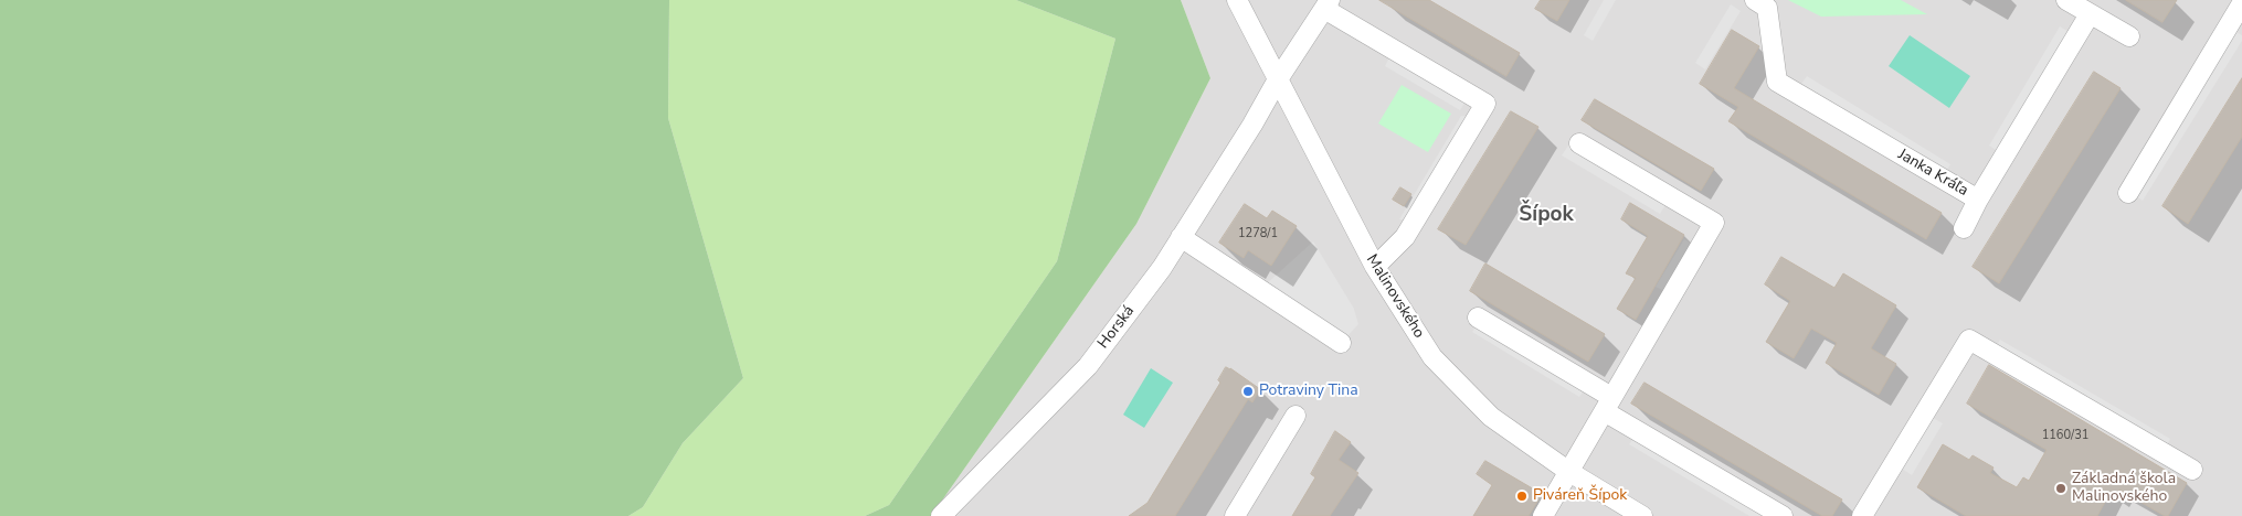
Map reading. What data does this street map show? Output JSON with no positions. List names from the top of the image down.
{
  "streets": {
    "street": ["Janka Kráľa", "Malinovského", "Horská"]
  },
  "crossings": [
    ["Malinovského", "Horská"]
  ],
  "districts": ["Šípok"],
  "places": ["Potraviny Tina", "Základná škola Malinovského", "Piváreň Šípok"],
  "house_numbers": ["1278/1", "1160/31"]
}
